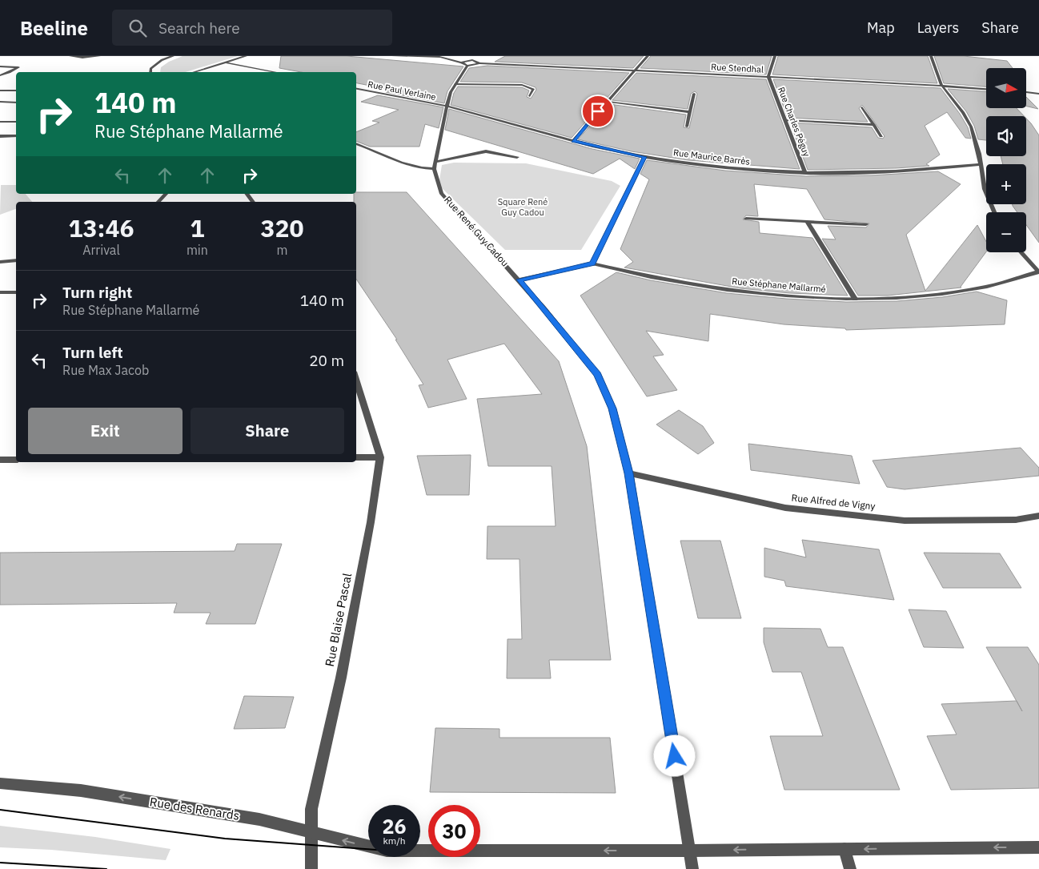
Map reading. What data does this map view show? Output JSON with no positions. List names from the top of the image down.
{
  "streets": {
    "street": [
      "Rue Stendhal",
      "Rue Paul Verlaine",
      "Rue Charles Péguy",
      "Rue Maurice Barrès",
      "Rue René Guy Cadou",
      "Rue Stéphane Mallarmé",
      "Rue Alfred de Vigny",
      "Rue Blaise Pascal",
      "Rue des Renards"
    ]
  },
  "crossings": [
    ["Rue Stendhal", "Rue Charles Péguy"],
    ["Rue Paul Verlaine", "Rue Maurice Barrès"],
    ["Rue Paul Verlaine", "Rue René Guy Cadou"],
    ["Rue Charles Péguy", "Rue Maurice Barrès"],
    ["Rue Maurice Barrès", "Rue René Guy Cadou"],
    ["Rue René Guy Cadou", "Rue Stéphane Mallarmé"],
    ["Rue René Guy Cadou", "Rue Alfred de Vigny"],
    ["Rue René Guy Cadou", "Rue des Renards"],
    ["Rue Blaise Pascal", "Rue des Renards"]
  ],
  "one_way": ["Rue des Renards"],
  "parks": ["Square René Guy Cadou"],
  "north": "right",
  "page": {
    "header": "Beeline",
    "search": "Search here",
    "nav": ["Map", "Layers", "Share"],
    "map_buttons": ["+", "−"],
    "turn": ["140 m", "Rue Stéphane Mallarmé"],
    "eta": [
      "13:46",
      "Arrival",
      "1",
      "min",
      "320",
      "m"
    ],
    "list": [
      {
        "name": "Turn right",
        "note": "Rue Stéphane Mallarmé",
        "value": "140 m"
      },
      {
        "name": "Turn left",
        "note": "Rue Max Jacob",
        "value": "20 m"
      }
    ],
    "buttons": ["Exit", "Share"],
    "speed": "26 km/h",
    "limit": "30"
  }
}
